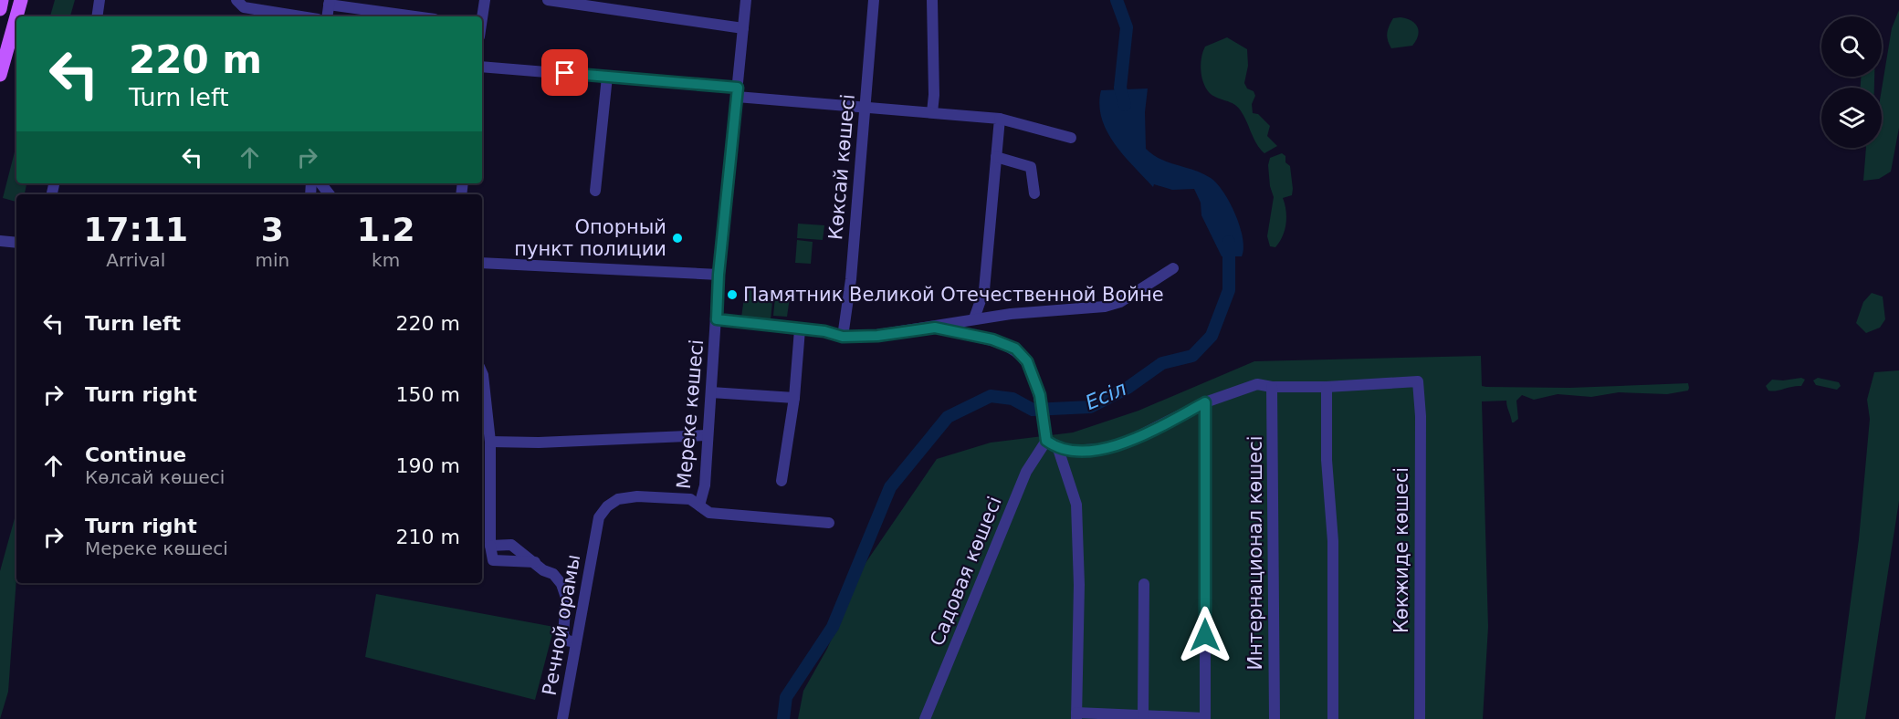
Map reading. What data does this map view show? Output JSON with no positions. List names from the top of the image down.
{
  "streets": {
    "street": [
      "Көксай көшесі",
      "Мереке көшесі",
      "Көкжиде көшесі",
      "Интернационал көшесі",
      "Садовая көшесі",
      "Речной орамы"
    ]
  },
  "crossings": [
    ["Мереке көшесі", "Речной орамы"]
  ],
  "water": ["Есіл"],
  "places": ["Опорный пункт полиции", "Памятник Великой Отечественной Войне"],
  "page": {
    "turn": ["220 m", "Turn left"],
    "eta": [
      "17:11",
      "Arrival",
      "3",
      "min",
      "1.2",
      "km"
    ],
    "list": [
      {
        "name": "Turn left",
        "value": "220 m"
      },
      {
        "name": "Turn right",
        "value": "150 m"
      },
      {
        "name": "Continue",
        "note": "Көлсай көшесі",
        "value": "190 m"
      },
      {
        "name": "Turn right",
        "note": "Мереке көшесі",
        "value": "210 m"
      }
    ]
  }
}
